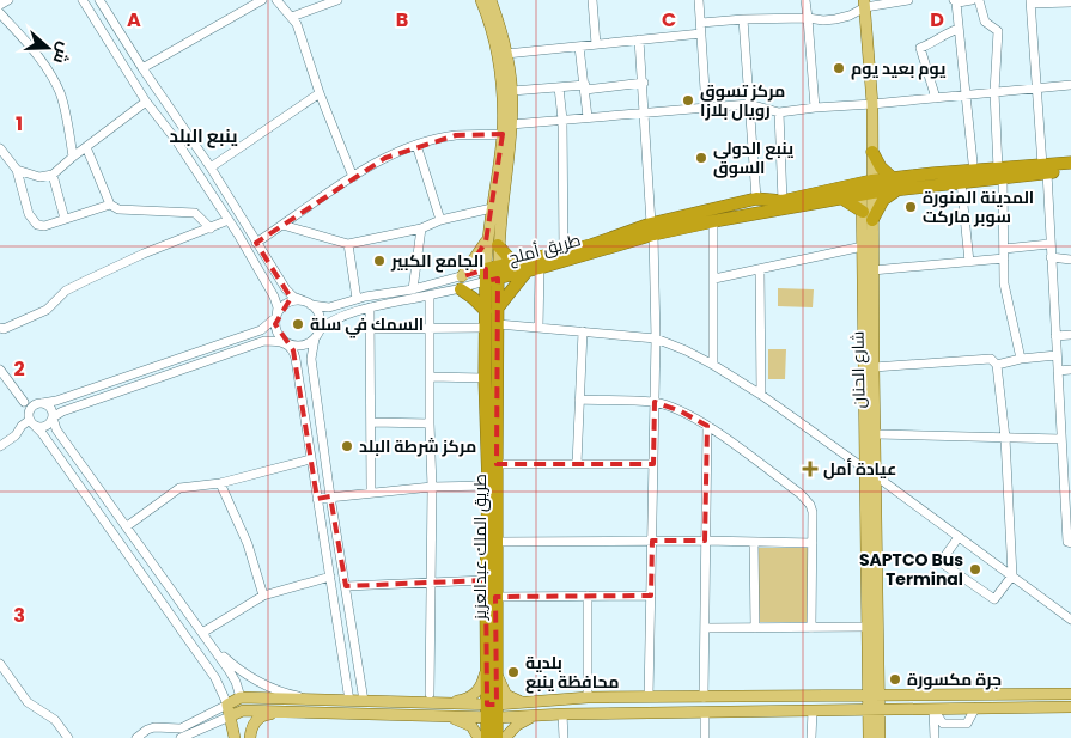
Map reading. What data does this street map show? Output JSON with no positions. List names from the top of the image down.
{
  "streets": {
    "highway": ["طريق أملج", "طريق الملك عبدالعزيز"],
    "main road": ["شارع الحنان"]
  },
  "crossings": [
    ["طريق أملج", "شارع الحنان"],
    ["طريق أملج", "طريق الملك عبدالعزيز"]
  ],
  "districts": ["ينبع البلد"],
  "places": {
    "other": [
      "يوم بعيد يوم",
      "مركز تسوق رويال بلازا",
      "ينبع الدولى السوق",
      "المدينة المنورة سوبر ماركت",
      "الجامع الكبير",
      "السمك في سلة",
      "مركز شرطة البلد",
      "SAPTCO Bus Terminal",
      "بلدية محافظة ينبع",
      "جرة مكسورة"
    ],
    "health": ["عيادة أمل"]
  },
  "north": "right",
  "grid": {
    "columns": [
      "A",
      "B",
      "C",
      "D"
    ],
    "rows": ["1", "2", "3"]
  }
}
